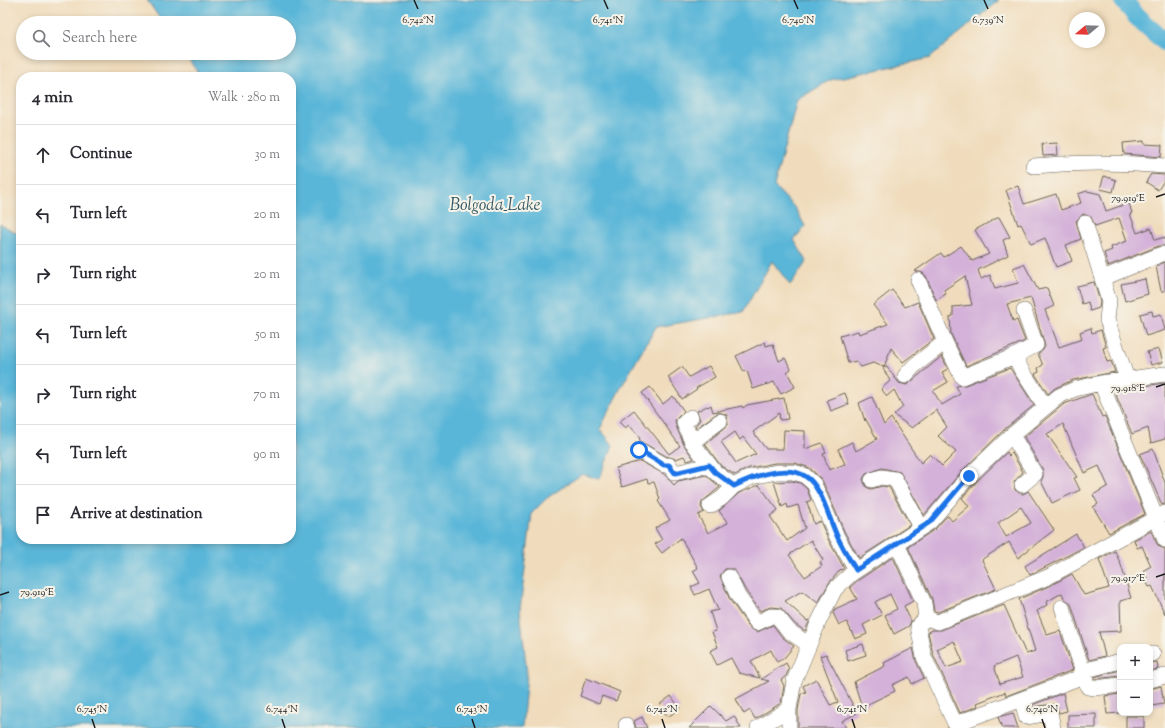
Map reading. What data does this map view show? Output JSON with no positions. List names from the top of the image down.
{
  "water": ["Bolgoda_Lake"],
  "north": "left",
  "page": {
    "search": "Search here",
    "heading": ["4 min", "Walk · 280 m"],
    "list": [
      ["Continue", "30 m"],
      ["Turn left", "20 m"],
      ["Turn right", "20 m"],
      ["Turn left", "50 m"],
      ["Turn right", "70 m"],
      ["Turn left", "90 m"],
      "Arrive at destination"
    ],
    "map_buttons": ["+", "−"]
  },
  "coordinates": [
    "6.742°N",
    "6.741°N",
    "6.740°N",
    "6.739°N",
    "79.919°E",
    "79.918°E",
    "79.917°E",
    "6.745°N",
    "6.744°N",
    "6.743°N"
  ]
}
